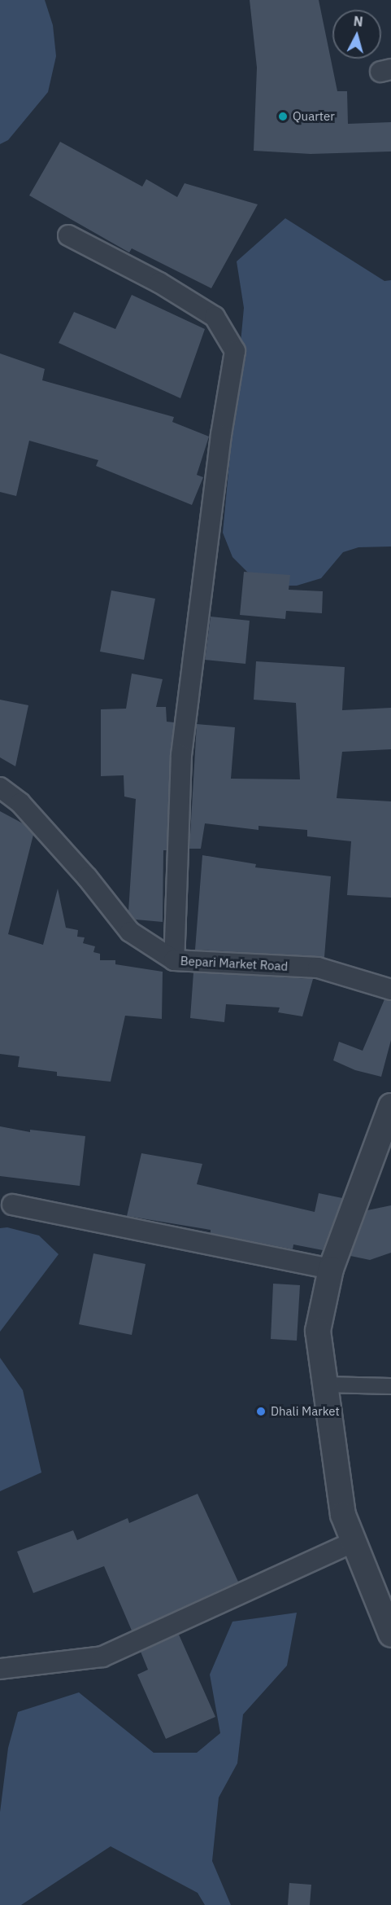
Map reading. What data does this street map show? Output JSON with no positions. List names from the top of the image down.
{
  "streets": {
    "street": ["Bepari Market Road"]
  },
  "places": ["Quarter", "Dhali Market"],
  "north": "top"
}
